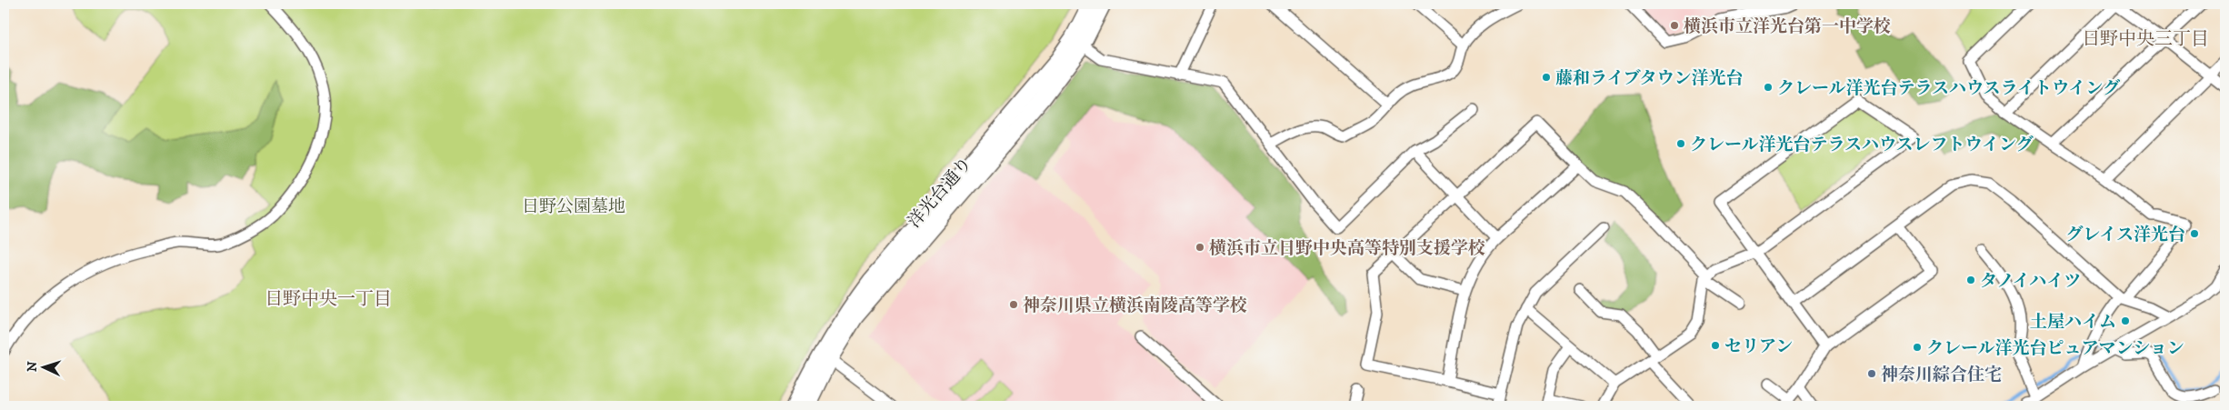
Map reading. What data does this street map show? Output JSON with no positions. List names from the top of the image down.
{
  "streets": {
    "street": ["洋光台通り"]
  },
  "districts": ["日野中央三丁目", "日野中央一丁目"],
  "parks": ["日野公園墓地"],
  "places": [
    "横浜市立洋光台第一中学校",
    "藤和ライブタウン洋光台",
    "クレール洋光台テラスハウスライトウイング",
    "クレール洋光台テラスハウスレフトウイング",
    "グレイス洋光台",
    "横浜市立日野中央高等特別支援学校",
    "タノイハイツ",
    "神奈川県立横浜南陵高等学校",
    "土屋ハイム",
    "セリアン",
    "クレール洋光台ピュアマンション",
    "神奈川綜合住宅"
  ],
  "north": "left"
}
